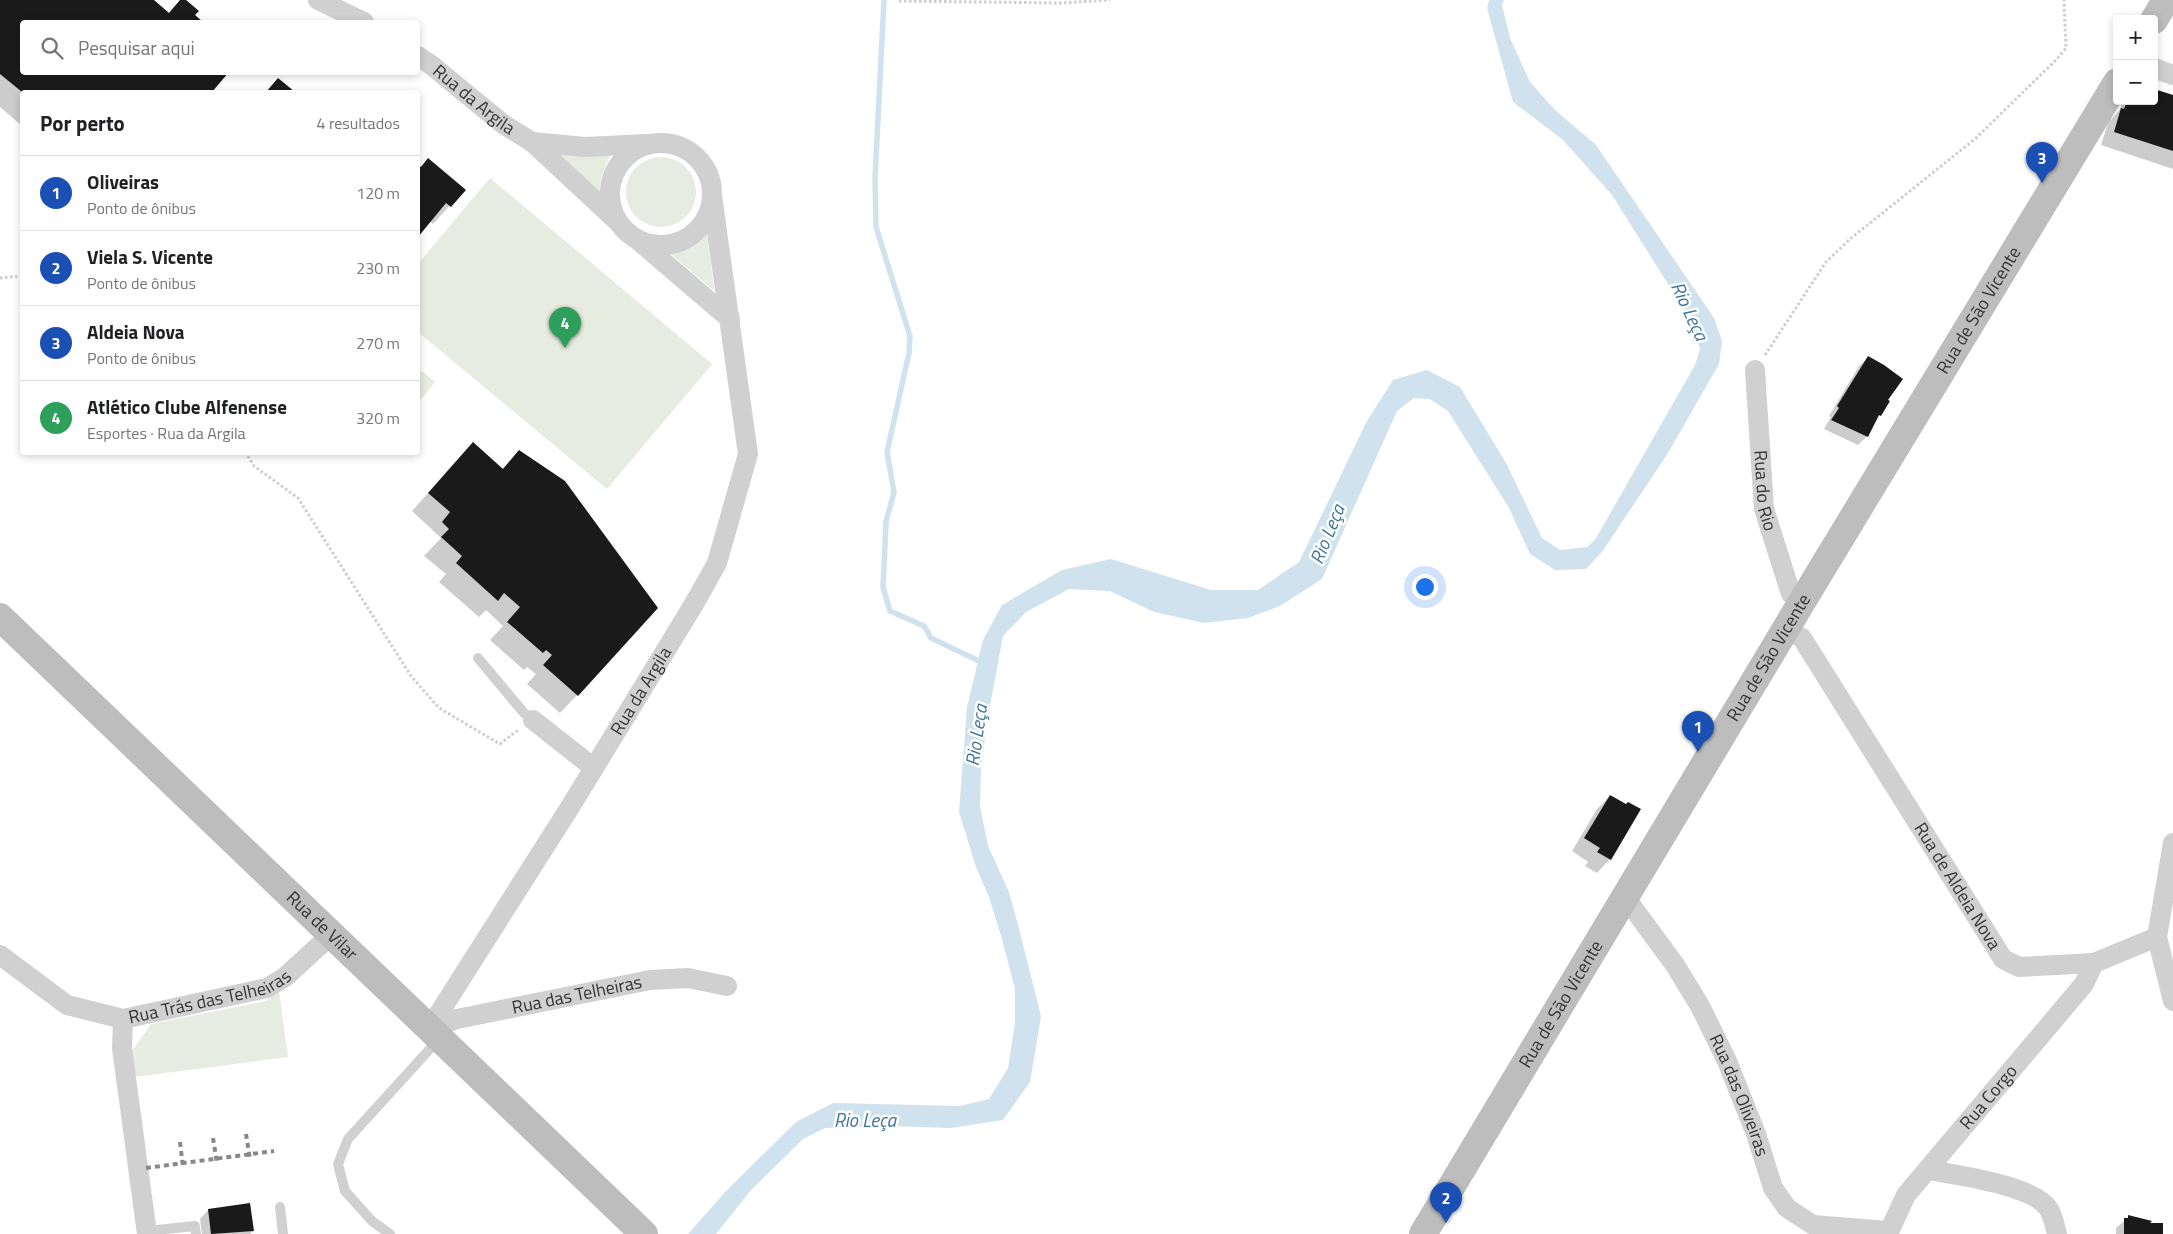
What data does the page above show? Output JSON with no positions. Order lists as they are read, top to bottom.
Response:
{
  "streets": {
    "main road": ["Rua de São Vicente", "Rua de Vilar"],
    "street": [
      "Rua da Argila",
      "Rua do Rio",
      "Rua de Aldeia Nova",
      "Rua Trás das Telheiras",
      "Rua das Telheiras",
      "Rua das Oliveiras",
      "Rua Corgo"
    ]
  },
  "crossings": [
    ["Rua da Argila", "Rua de Vilar"],
    ["Rua da Argila", "Rua das Telheiras"],
    ["Rua de São Vicente", "Rua do Rio"],
    ["Rua de São Vicente", "Rua de Aldeia Nova"],
    ["Rua de São Vicente", "Rua das Oliveiras"],
    ["Rua de Aldeia Nova", "Rua Corgo"],
    ["Rua de Vilar", "Rua Trás das Telheiras"],
    ["Rua de Vilar", "Rua das Telheiras"],
    ["Rua das Oliveiras", "Rua Corgo"]
  ],
  "water": ["Rio Leça"],
  "page": {
    "map_buttons": ["+", "−"],
    "search": "Pesquisar aqui",
    "heading": ["Por perto", "4 resultados"],
    "pins": [
      "3",
      "4",
      "1",
      "2"
    ],
    "list": [
      {
        "mark": "1",
        "name": "Oliveiras",
        "note": "Ponto de ônibus",
        "value": "120 m"
      },
      {
        "mark": "2",
        "name": "Viela S. Vicente",
        "note": "Ponto de ônibus",
        "value": "230 m"
      },
      {
        "mark": "3",
        "name": "Aldeia Nova",
        "note": "Ponto de ônibus",
        "value": "270 m"
      },
      {
        "mark": "4",
        "name": "Atlético Clube Alfenense",
        "note": "Esportes · Rua da Argila",
        "value": "320 m"
      }
    ]
  }
}
